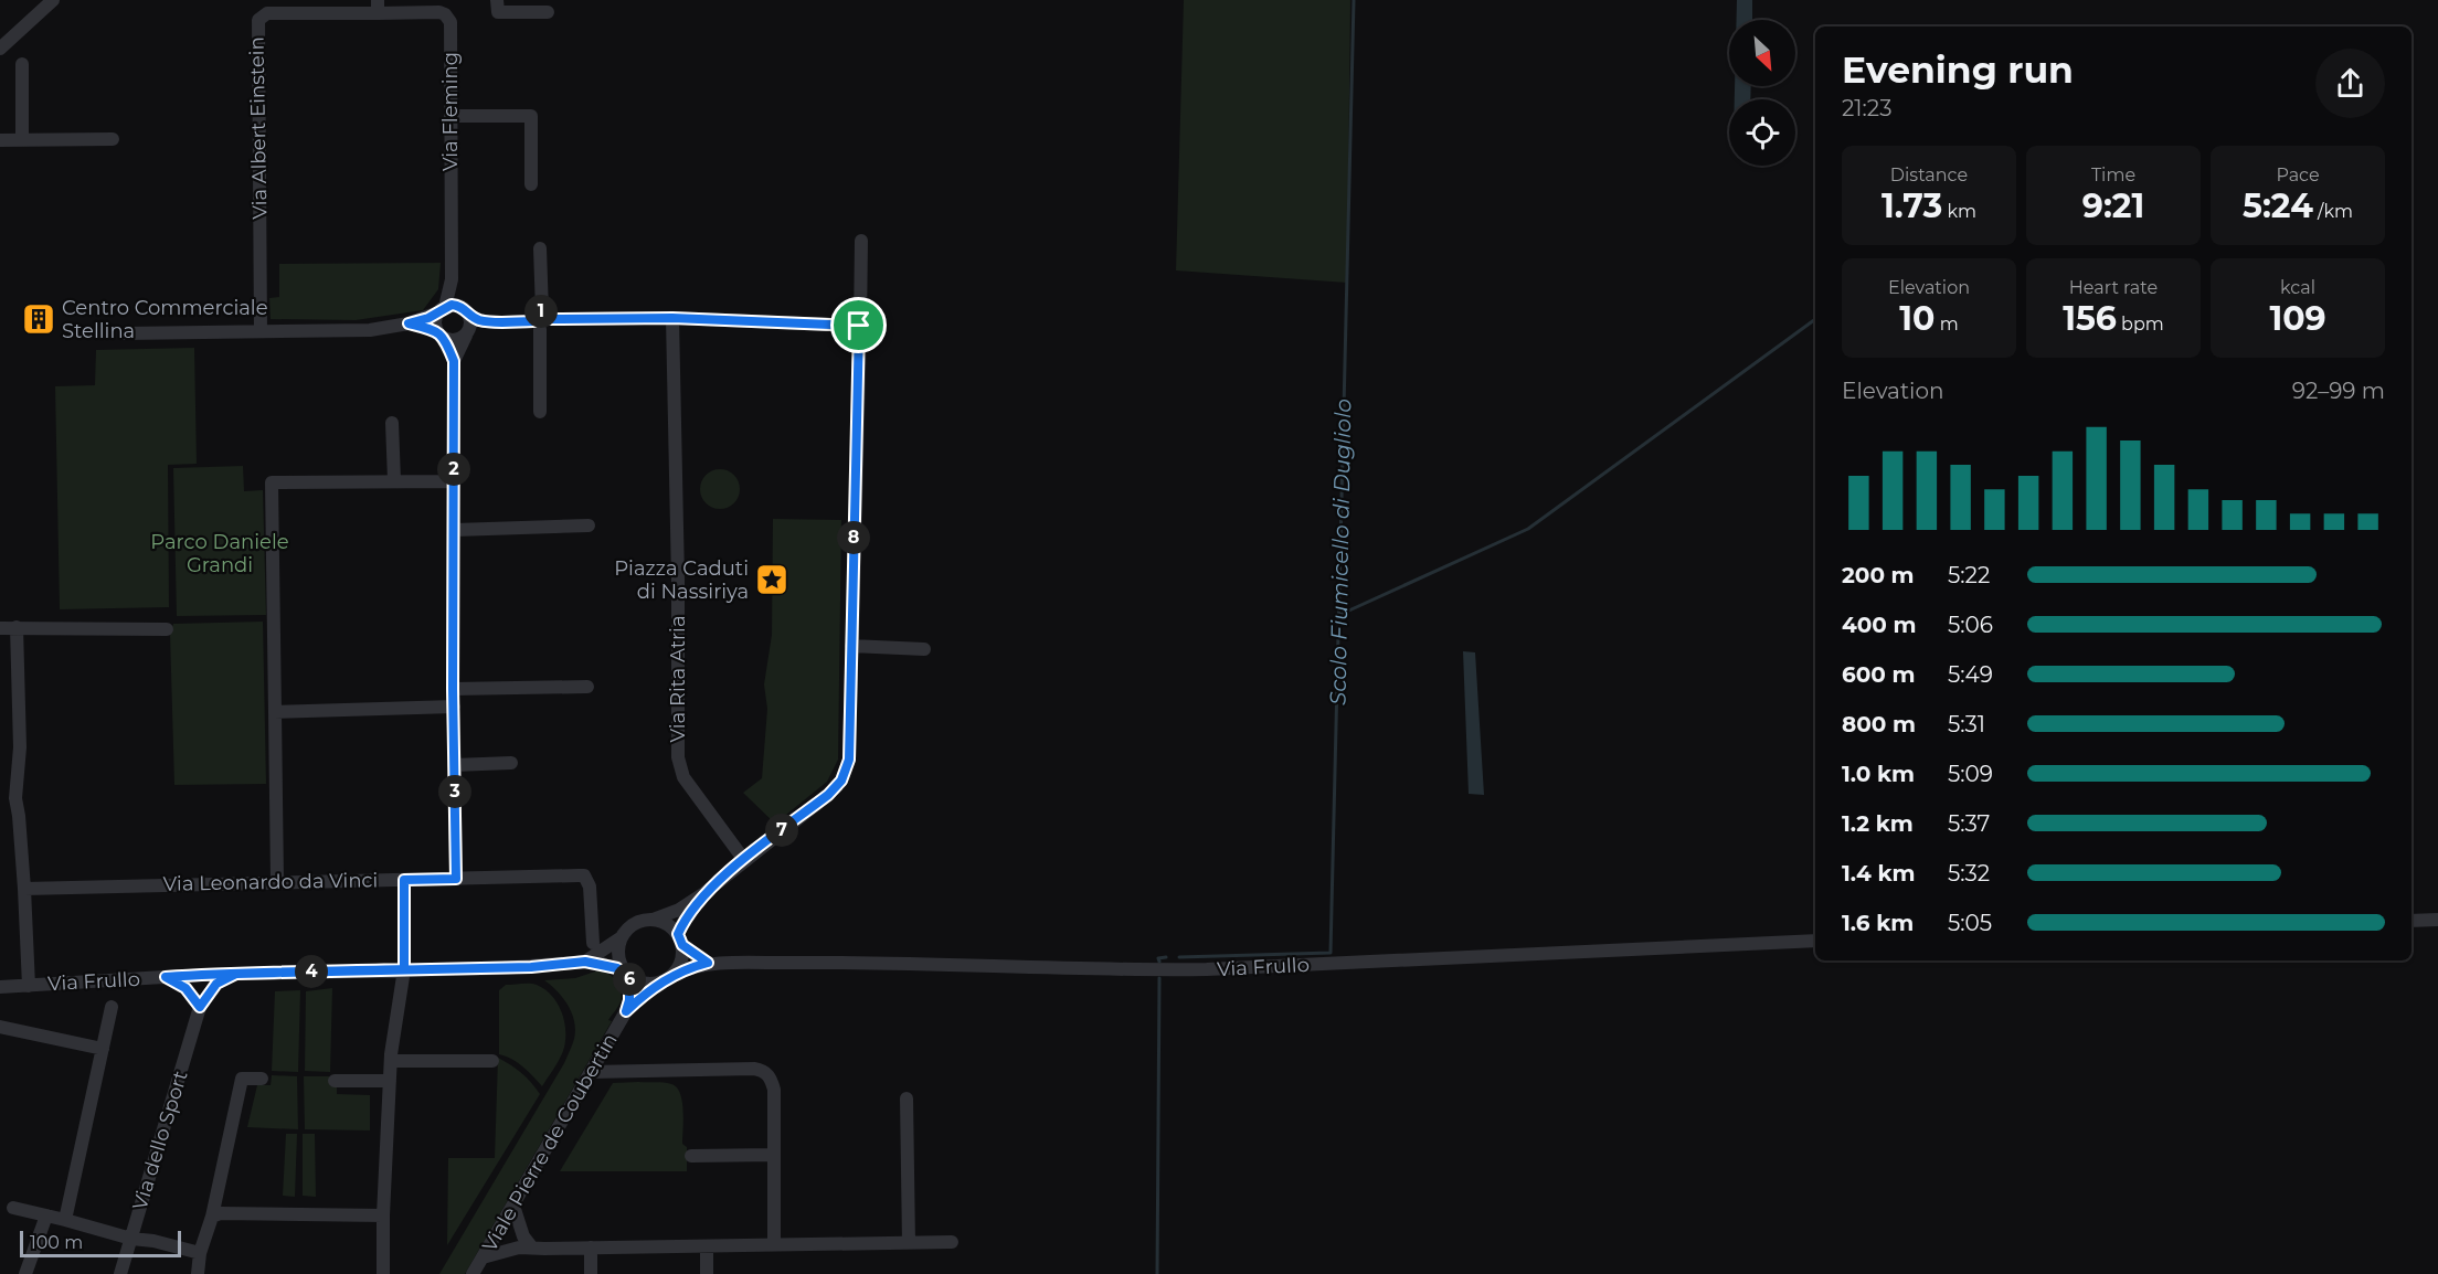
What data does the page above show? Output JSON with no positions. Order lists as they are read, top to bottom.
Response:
{
  "streets": {
    "street": [
      "Via Fleming",
      "Via Albert Einstein",
      "Via Rita Atria",
      "Via Leonardo da Vinci",
      "Via Frullo",
      "Via dello Sport",
      "Viale Pierre de Coubertin"
    ]
  },
  "crossings": [
    ["Via Fleming", "Via Albert Einstein"],
    ["Via Frullo", "Via dello Sport"],
    ["Via Frullo", "Viale Pierre de Coubertin"]
  ],
  "water": ["Scolo Fiumicello di Dugliolo"],
  "parks": ["Parco Daniele Grandi"],
  "places": {
    "building": ["Centro Commerciale Stellina"],
    "place": ["Piazza Caduti di Nassiriya"]
  },
  "scale_bar": "100 m",
  "north": "bottom right",
  "page": {
    "heading": ["Evening run", "21:23"],
    "stats": [
      ["Distance", "1.73 km"],
      ["Time", "9:21"],
      ["Pace", "5:24 /km"],
      ["Elevation", "10 m"],
      ["Heart rate", "156 bpm"],
      ["kcal", "109"]
    ],
    "pins": [
      "1",
      "2",
      "8",
      "3",
      "7",
      "4",
      "6"
    ],
    "chart": ["Elevation", "92–99 m"],
    "list": [
      {
        "name": "200 m",
        "note": "5:22"
      },
      {
        "name": "400 m",
        "note": "5:06"
      },
      {
        "name": "600 m",
        "note": "5:49"
      },
      {
        "name": "800 m",
        "note": "5:31"
      },
      {
        "name": "1.0 km",
        "note": "5:09"
      },
      {
        "name": "1.2 km",
        "note": "5:37"
      },
      {
        "name": "1.4 km",
        "note": "5:32"
      },
      {
        "name": "1.6 km",
        "note": "5:05"
      }
    ],
    "scale": "100 m"
  }
}
